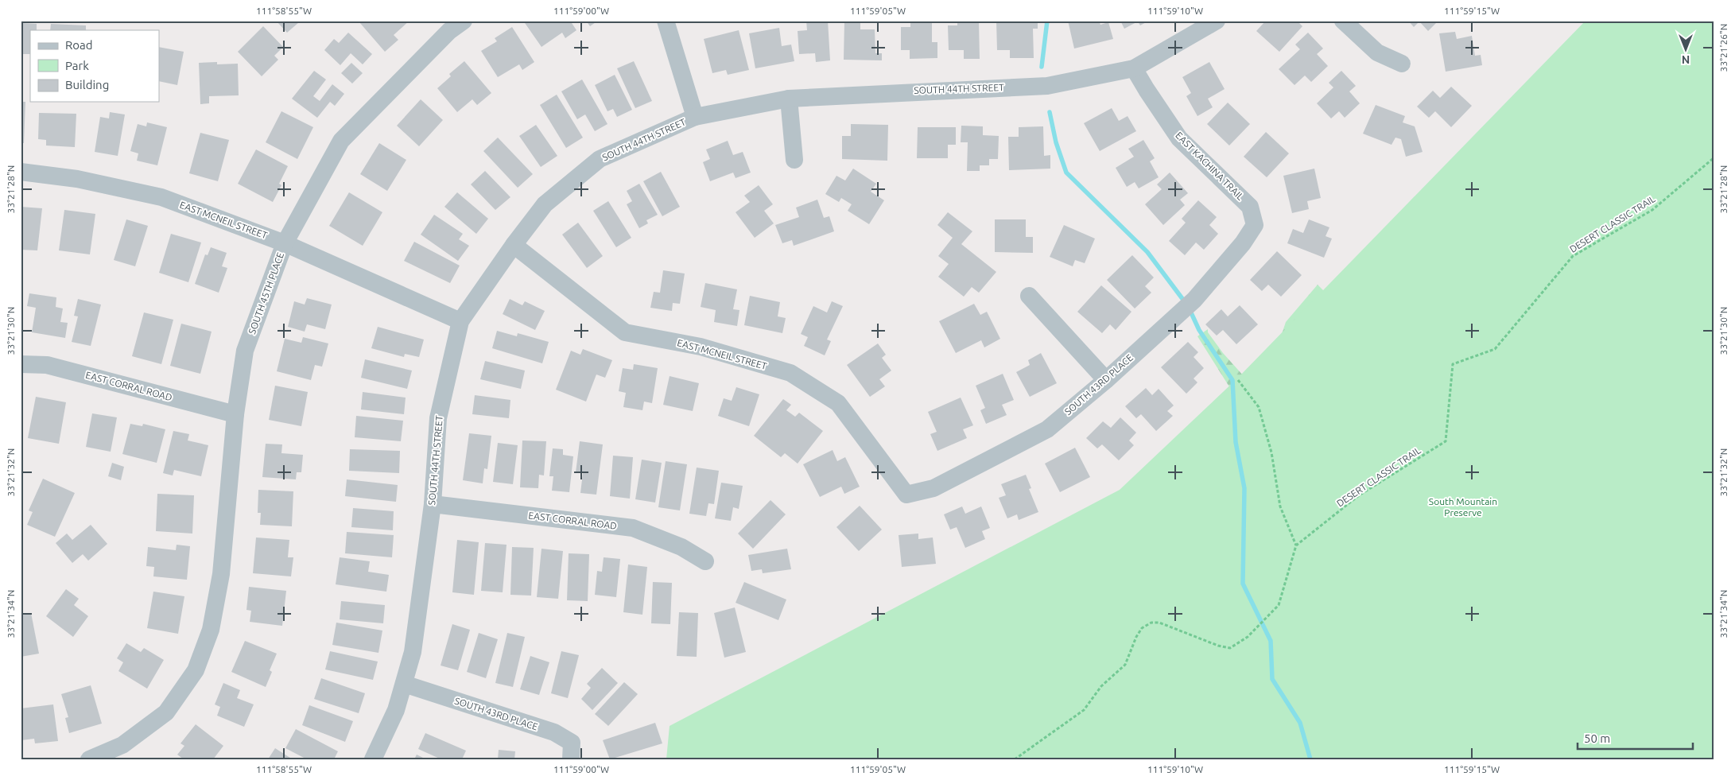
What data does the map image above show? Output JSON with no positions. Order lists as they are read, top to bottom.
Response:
{
  "streets": {
    "street": [
      "SOUTH 44TH STREET",
      "EAST KACHINA TRAIL",
      "EAST MCNEIL STREET",
      "SOUTH 45TH PLACE",
      "SOUTH 43RD PLACE",
      "EAST CORRAL ROAD"
    ],
    "path": ["DESERT CLASSIC TRAIL"]
  },
  "crossings": [
    ["SOUTH 44TH STREET", "EAST KACHINA TRAIL"],
    ["SOUTH 44TH STREET", "EAST MCNEIL STREET"],
    ["SOUTH 44TH STREET", "SOUTH 43RD PLACE"],
    ["SOUTH 44TH STREET", "EAST CORRAL ROAD"],
    ["EAST KACHINA TRAIL", "SOUTH 43RD PLACE"],
    ["EAST MCNEIL STREET", "SOUTH 45TH PLACE"],
    ["EAST MCNEIL STREET", "SOUTH 43RD PLACE"],
    ["SOUTH 45TH PLACE", "EAST CORRAL ROAD"]
  ],
  "parks": ["South Mountain Preserve"],
  "legend": ["Road", "Park", "Building"],
  "scale_bar": "50 m",
  "north": "bottom",
  "coordinates": [
    "111°58'55\"W",
    "111°59'00\"W",
    "111°59'05\"W",
    "111°59'10\"W",
    "111°59'15\"W",
    "33°21'26\"N",
    "33°21'28\"N",
    "33°21'30\"N",
    "33°21'32\"N",
    "33°21'34\"N"
  ]
}
